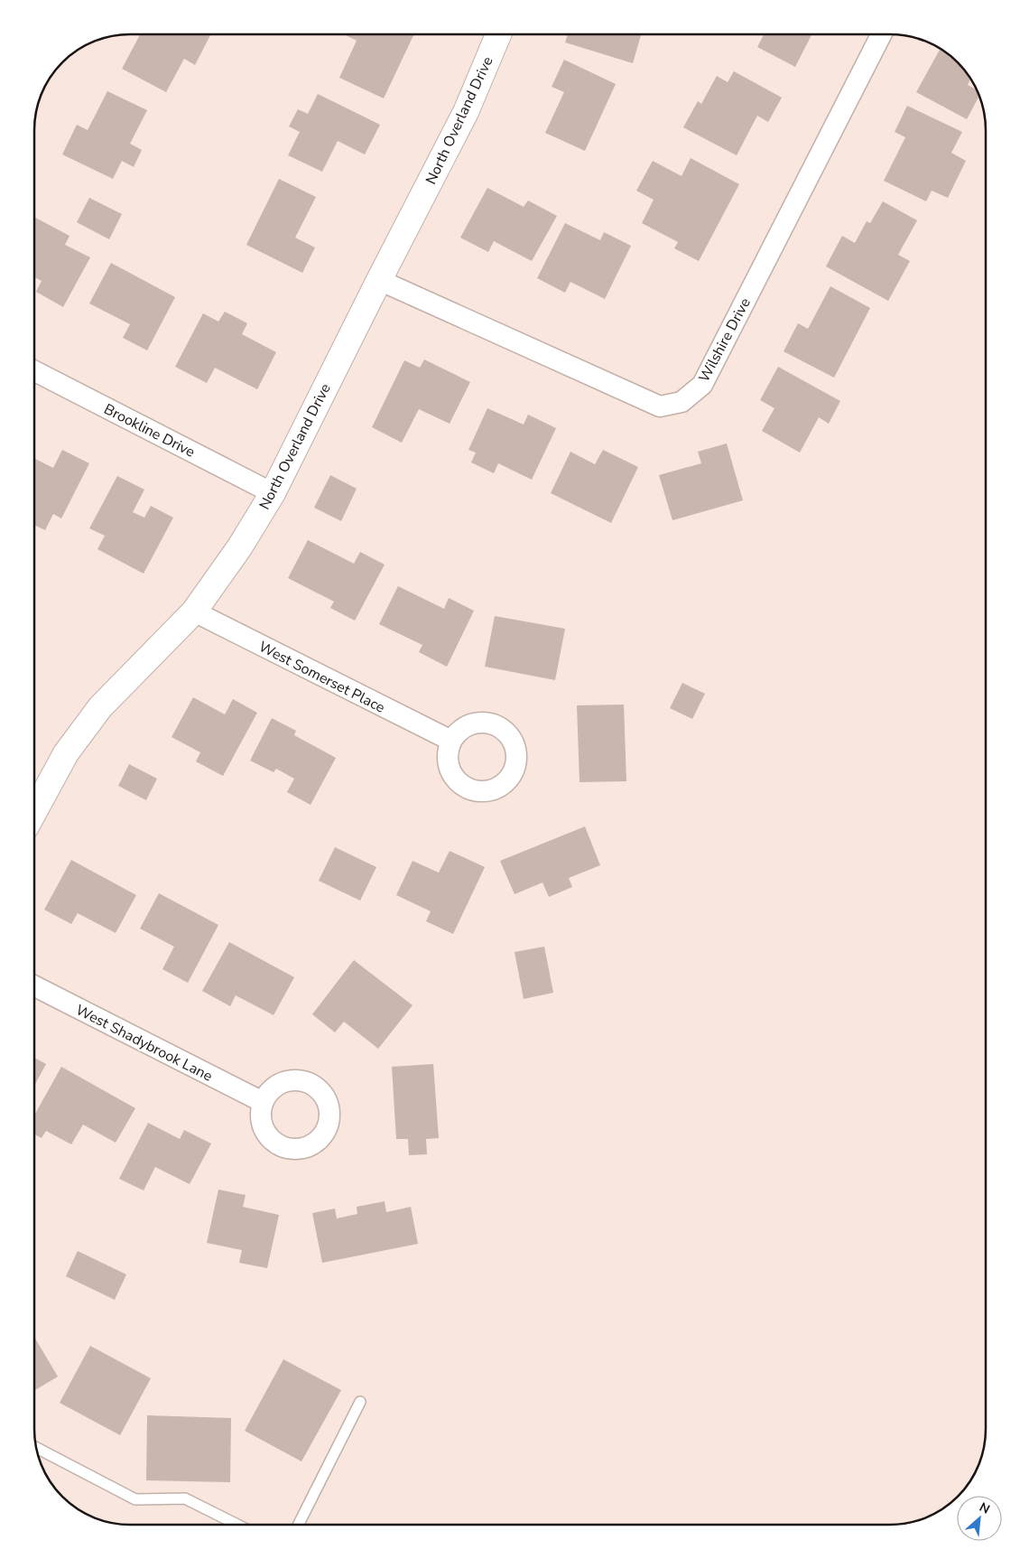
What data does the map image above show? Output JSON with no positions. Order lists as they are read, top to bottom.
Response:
{
  "streets": {
    "street": [
      "North Overland Drive",
      "Wilshire Drive",
      "Brookline Drive",
      "West Somerset Place",
      "West Shadybrook Lane"
    ]
  },
  "crossings": [
    ["North Overland Drive", "Wilshire Drive"],
    ["North Overland Drive", "Brookline Drive"],
    ["North Overland Drive", "West Somerset Place"]
  ],
  "north": "top right"
}
